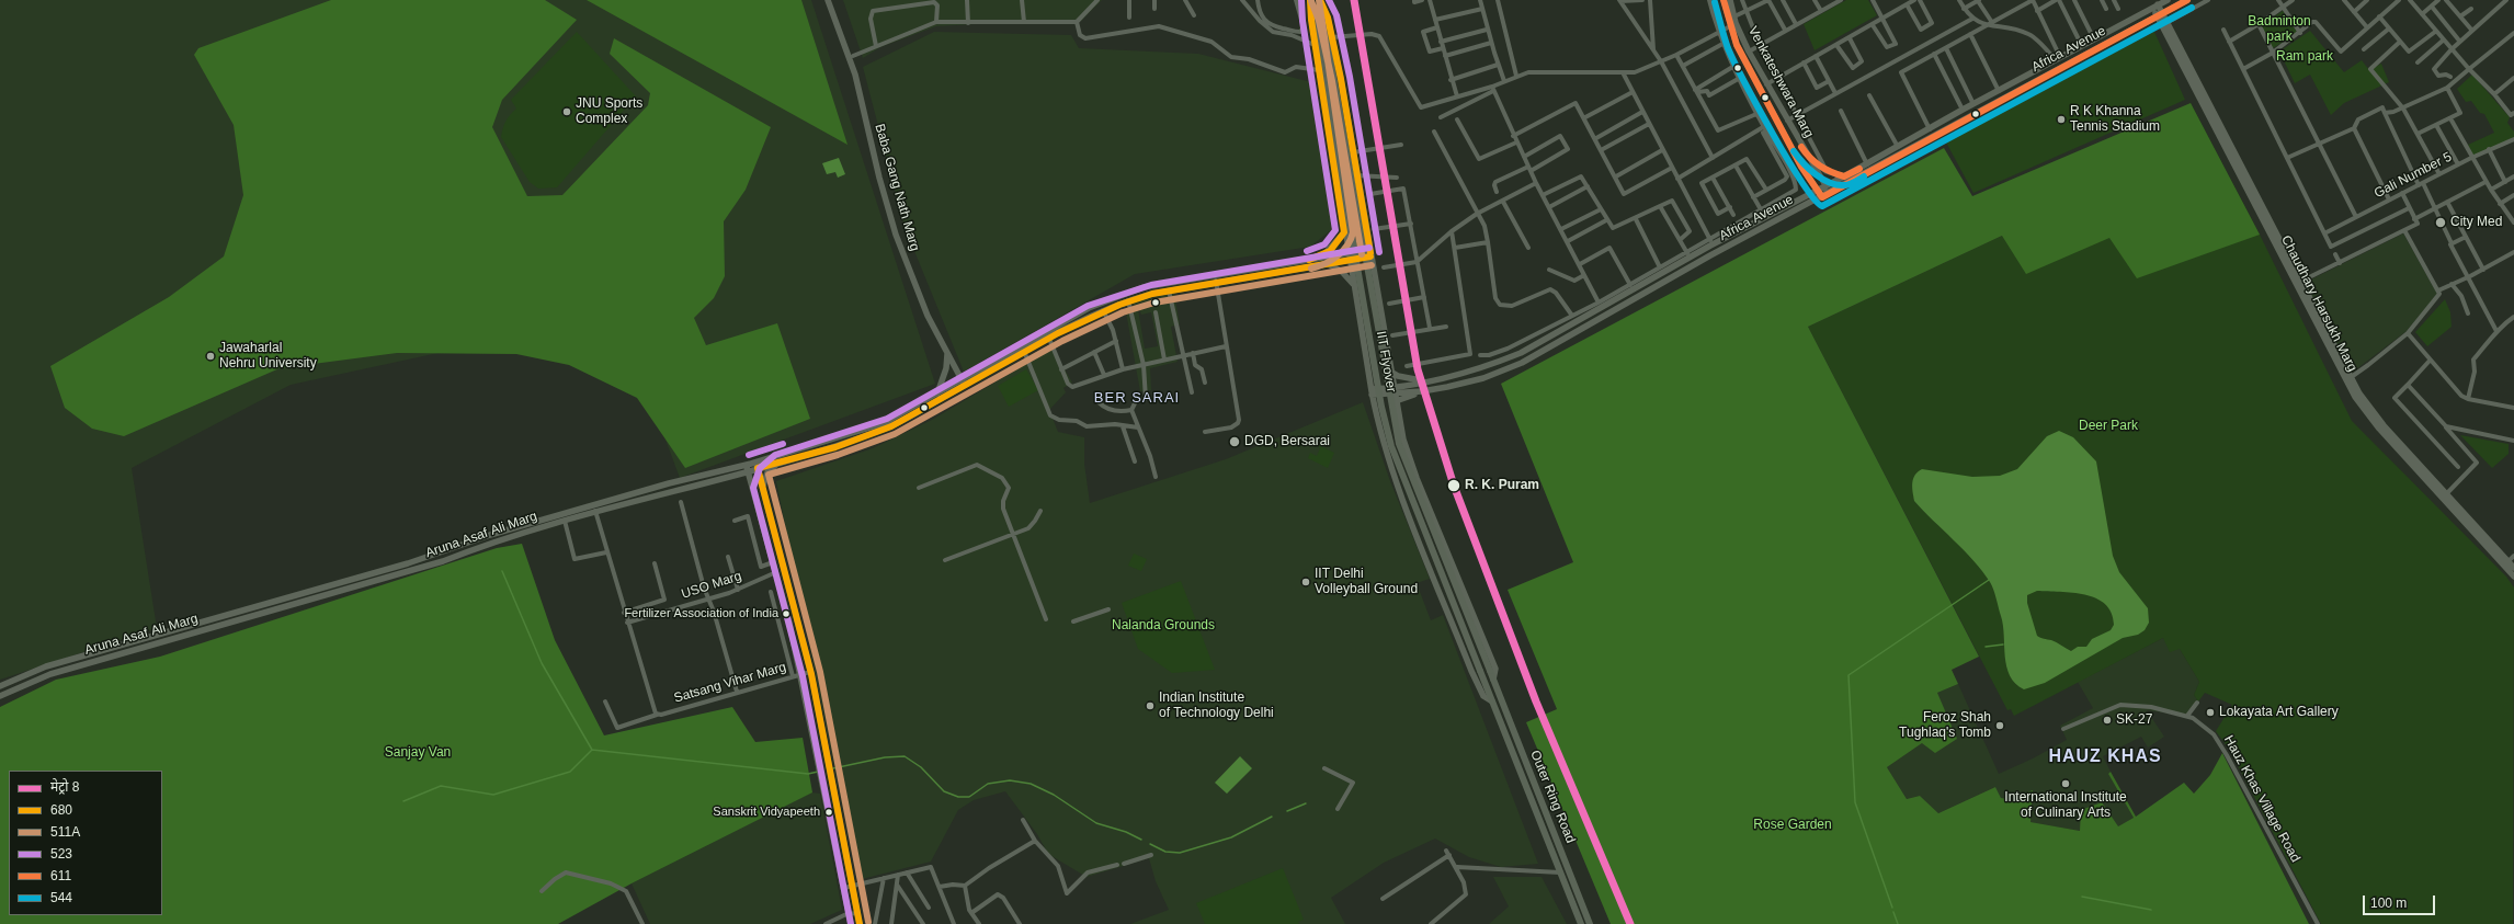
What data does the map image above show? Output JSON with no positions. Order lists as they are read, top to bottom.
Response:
{
  "streets": {
    "main road": [
      "Africa Avenue",
      "Venkateshwara Marg",
      "Baba Gang Nath Marg",
      "Chaudhary Harsukh Marg",
      "IIT Flyover",
      "Aruna Asaf Ali Marg",
      "Outer Ring Road"
    ],
    "street": [
      "Gali Number 5",
      "USO Marg",
      "Satsang Vihar Marg",
      "Hauz Khas Village Road"
    ]
  },
  "crossings": [
    ["Africa Avenue", "Chaudhary Harsukh Marg"],
    ["Baba Gang Nath Marg", "Aruna Asaf Ali Marg"],
    ["IIT Flyover", "Outer Ring Road"]
  ],
  "districts": ["BER SARAI", "HAUZ KHAS"],
  "parks": [
    "Badminton park",
    "Ram park",
    "Deer Park",
    "Nalanda Grounds",
    "Sanjay Van",
    "Rose Garden"
  ],
  "places": [
    "JNU Sports Complex",
    "R K Khanna Tennis Stadium",
    "City Med",
    "Jawaharlal Nehru University",
    "DGD, Bersarai",
    "R. K. Puram",
    "IIT Delhi Volleyball Ground",
    "Fertilizer Association of India",
    "Indian Institute of Technology Delhi",
    "Lokayata Art Gallery",
    "SK-27",
    "Feroz Shah Tughlaq's Tomb",
    "International Institute of Culinary Arts",
    "Sanskrit Vidyapeeth"
  ],
  "lines": [
    "metro line 8",
    "transit line 680",
    "transit line 511A",
    "transit line 523",
    "transit line 611",
    "transit line 544"
  ],
  "legend": [
    "मेट्रो 8",
    "680",
    "511A",
    "523",
    "611",
    "544"
  ],
  "scale_bar": "100 m"
}
